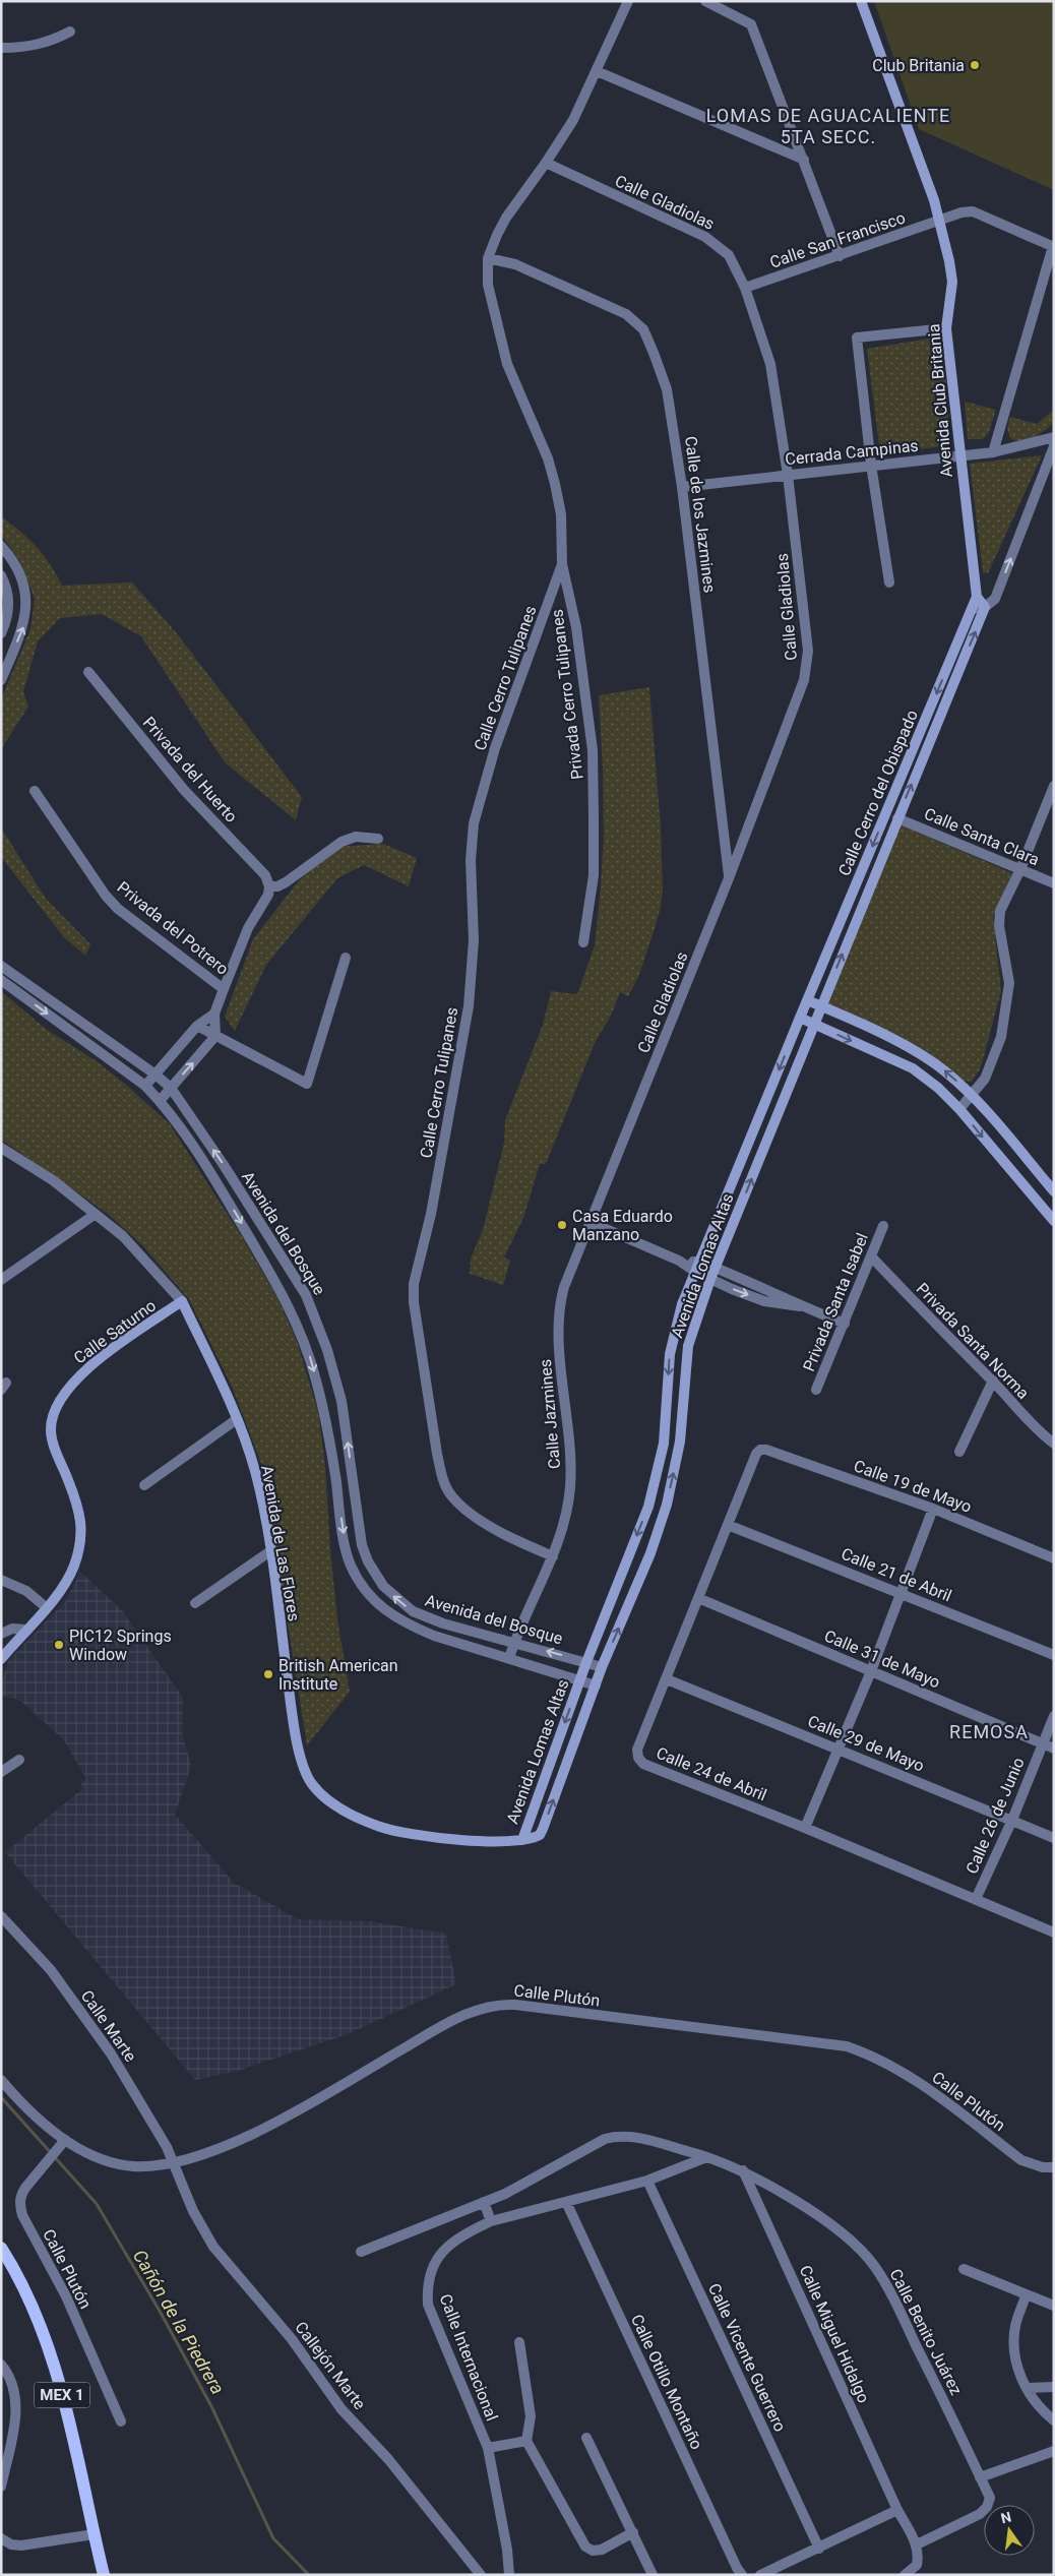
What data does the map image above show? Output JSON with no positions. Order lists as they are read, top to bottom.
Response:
{
  "streets": {
    "main road": [
      "Avenida Club Britania",
      "Calle Cerro del Obispado",
      "Avenida Lomas Altas",
      "Calle Saturno",
      "Avenida de Las Flores",
      "MEX 1"
    ],
    "street": [
      "Calle Gladiolas",
      "Calle San Francisco",
      "Cerrada Campinas",
      "Calle de los Jazmines",
      "Calle Cerro Tulipanes",
      "Privada Cerro Tulipanes",
      "Privada del Huerto",
      "Calle Santa Clara",
      "Privada del Potrero",
      "Avenida del Bosque",
      "Privada Santa Isabel",
      "Privada Santa Norma",
      "Calle Jazmines",
      "Calle 19 de Mayo",
      "Calle 21 de Abril",
      "Calle 31 de Mayo",
      "Calle 29 de Mayo",
      "Calle 24 de Abril",
      "Calle 26 de Junio",
      "Calle Plutón",
      "Calle Marte",
      "Calle Benito Juárez",
      "Calle Miguel Hidalgo",
      "Calle Internacional",
      "Calle Vicente Guerrero",
      "Callejón Marte",
      "Calle Otillo Montaño"
    ]
  },
  "crossings": [
    ["Calle Gladiolas", "Calle San Francisco"],
    ["Calle Gladiolas", "Cerrada Campinas"],
    ["Calle Gladiolas", "Calle de los Jazmines"],
    ["Calle Gladiolas", "Calle Jazmines"],
    ["Calle San Francisco", "Avenida Club Britania"],
    ["Avenida Club Britania", "Cerrada Campinas"],
    ["Avenida Club Britania", "Calle Cerro del Obispado"],
    ["Cerrada Campinas", "Calle de los Jazmines"],
    ["Calle Cerro Tulipanes", "Privada Cerro Tulipanes"],
    ["Calle Cerro Tulipanes", "Calle Jazmines"],
    ["Calle Cerro del Obispado", "Calle Santa Clara"],
    ["Calle Cerro del Obispado", "Avenida Lomas Altas"],
    ["Avenida del Bosque", "Avenida Lomas Altas"],
    ["Avenida del Bosque", "Calle Jazmines"],
    ["Avenida Lomas Altas", "Avenida de Las Flores"],
    ["Privada Santa Isabel", "Privada Santa Norma"],
    ["Calle Saturno", "Avenida de Las Flores"],
    ["Calle 19 de Mayo", "Calle 24 de Abril"],
    ["Calle 21 de Abril", "Calle 24 de Abril"],
    ["Calle 31 de Mayo", "Calle 24 de Abril"],
    ["Calle 31 de Mayo", "Calle 26 de Junio"],
    ["Calle 29 de Mayo", "Calle 24 de Abril"],
    ["Calle 29 de Mayo", "Calle 26 de Junio"],
    ["Calle 24 de Abril", "Calle 26 de Junio"],
    ["Calle Plutón", "Calle Marte"],
    ["Calle Plutón", "Callejón Marte"],
    ["Calle Marte", "Callejón Marte"],
    ["Calle Benito Juárez", "Calle Miguel Hidalgo"],
    ["Calle Benito Juárez", "Calle Internacional"],
    ["Calle Internacional", "Calle Vicente Guerrero"],
    ["Calle Internacional", "Calle Otillo Montaño"]
  ],
  "districts": ["LOMAS DE AGUACALIENTE 5TA SECC.", "REMOSA"],
  "water": ["Cañón de la Piedrera"],
  "places": [
    "Club Britania",
    "Casa Eduardo Manzano",
    "PIC12 Springs Window",
    "British American Institute"
  ],
  "north": "top"
}
